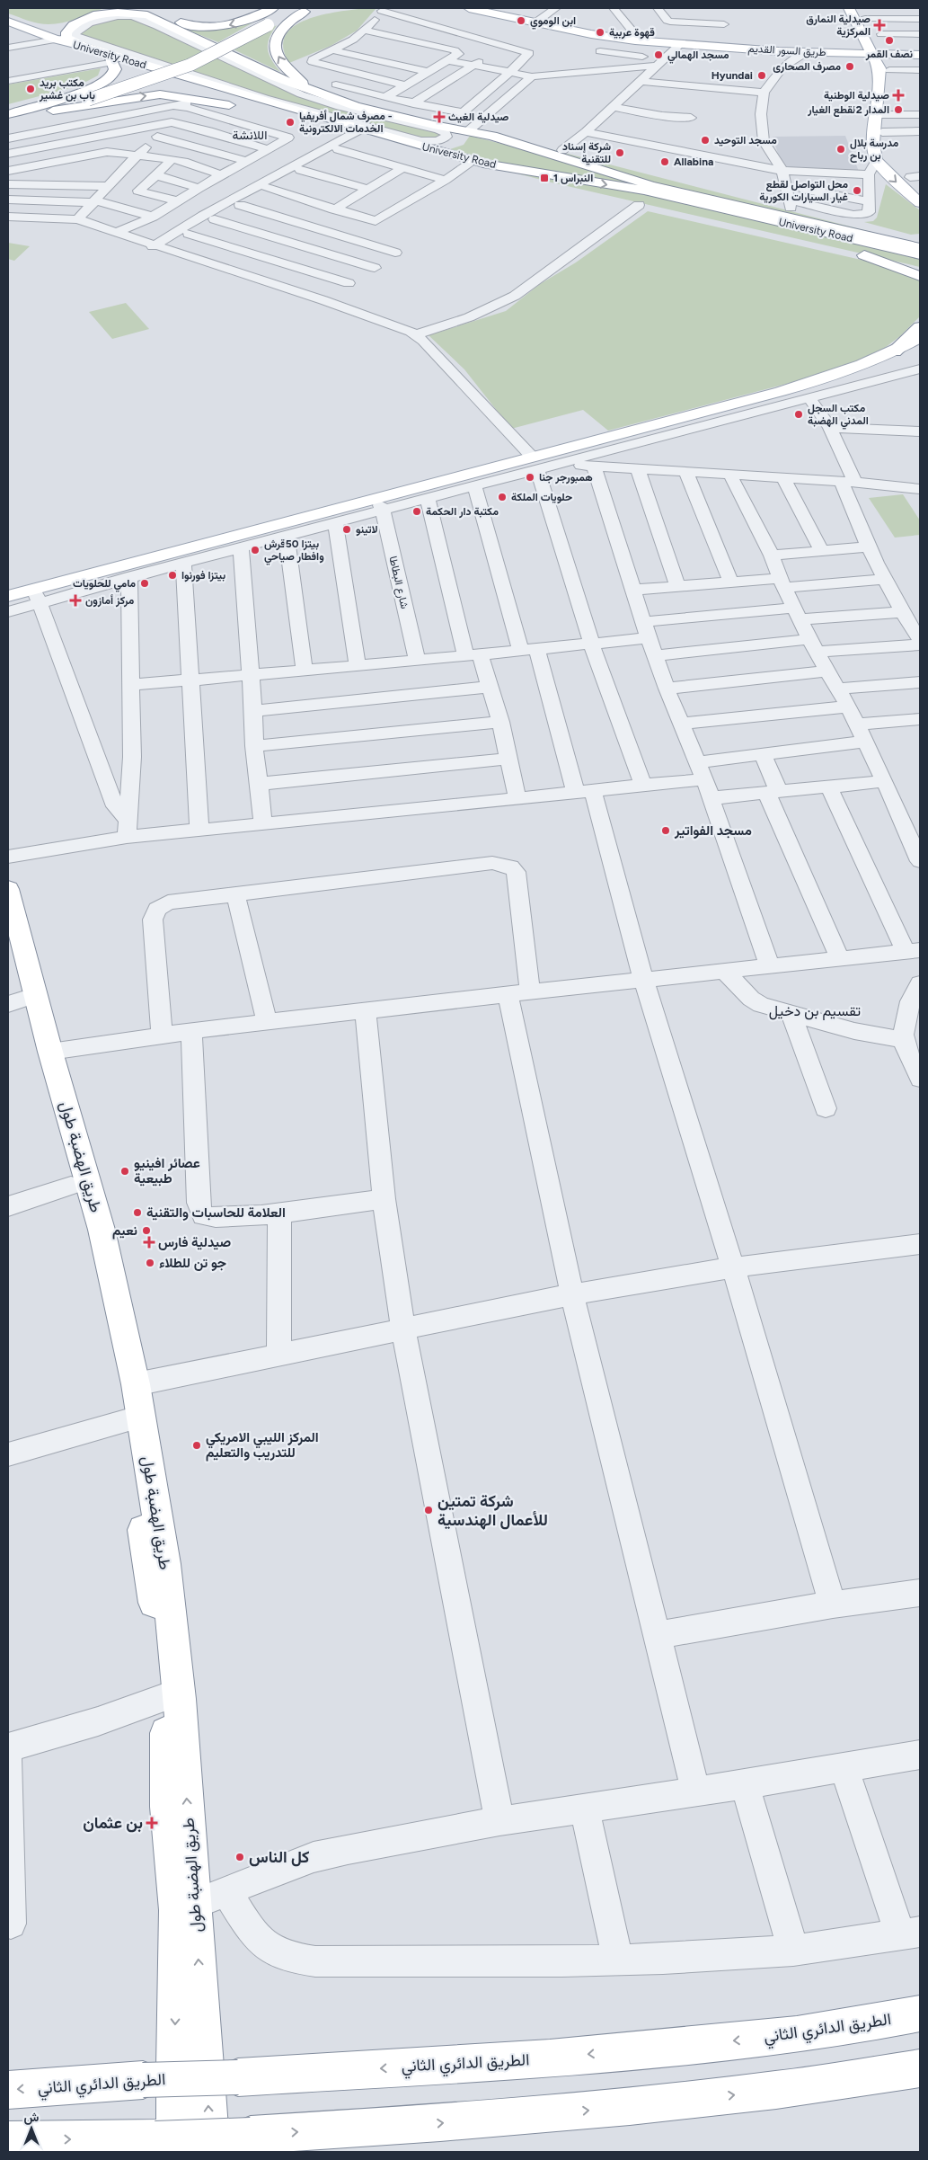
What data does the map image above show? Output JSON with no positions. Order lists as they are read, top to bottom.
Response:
{
  "streets": {
    "main road": [
      "طريق السور القديم",
      "University Road",
      "طريق الهضبة طول",
      "الطريق الدائري الثاني"
    ],
    "street": ["شارع البطاطا"]
  },
  "districts": ["اللانشة", "تقسيم بن دخيل"],
  "places": {
    "other": [
      "ابن الوموي",
      "قهوة عربية",
      "نصف القمر",
      "مسجد الهمالي",
      "مصرف الصحارى",
      "Hyundai",
      "مكتب بريد باب بن غشير",
      "المدار 2لقطع الغيار",
      "مصرف شمال أفريفيا - الخدمات الالكترونية",
      "مسجد التوحيد",
      "مدرسة بلال بن رباح",
      "شركة إسناد للتقنية",
      "Allabina",
      "محل التواصل لقطع غيار السيارات الكورية",
      "مكتب السجل المدني الهضبة",
      "همبورجر جنا",
      "حلويات الملكة",
      "مكتبة دار الحكمة",
      "لاتينو",
      "بيتزا 50قرش وافطار صياحي",
      "بيتزا فورنوا",
      "مامي للحلويات",
      "مسجد الفواتير",
      "عصائر افينيو طبيعية",
      "العلامة للحاسبات والتقنية",
      "نعيم",
      "جو تن للطلاء",
      "المركز الليبي الامريكي للتدريب والتعليم",
      "شركة تمتين للأعمال الهندسية",
      "كل الناس"
    ],
    "health": [
      "صيدلية النمارق المركزية",
      "صيدلية الوطنية",
      "صيدلية الغيث",
      "مركز أمازون",
      "صيدلية فارس",
      "بن عثمان"
    ],
    "transit": ["النبراس 1"]
  },
  "north": "top"
}
